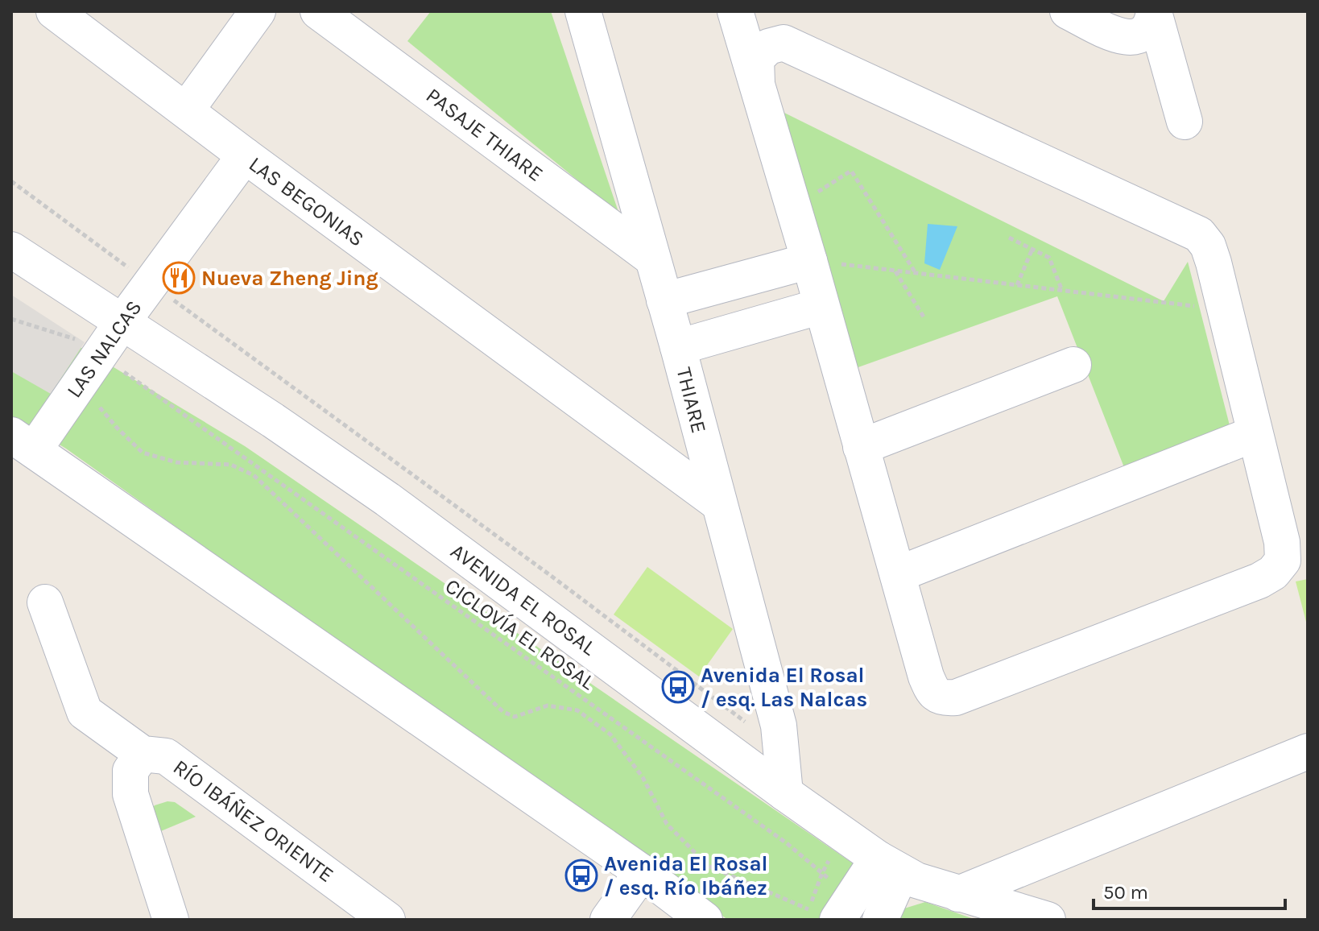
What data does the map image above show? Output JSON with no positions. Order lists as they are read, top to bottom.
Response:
{
  "streets": {
    "street": [
      "PASAJE THIARE",
      "LAS BEGONIAS",
      "LAS NALCAS",
      "THIARE",
      "AVENIDA EL ROSAL",
      "RÍO IBÁÑEZ ORIENTE"
    ],
    "path": ["CICLOVÍA EL ROSAL"]
  },
  "crossings": [
    ["PASAJE THIARE", "THIARE"],
    ["LAS BEGONIAS", "LAS NALCAS"],
    ["LAS BEGONIAS", "THIARE"],
    ["LAS NALCAS", "AVENIDA EL ROSAL"],
    ["THIARE", "AVENIDA EL ROSAL"]
  ],
  "places": {
    "restaurant": ["Nueva Zheng Jing"],
    "bus stop": ["Avenida El Rosal / esq. Las Nalcas", "Avenida El Rosal / esq. Río Ibáñez"]
  },
  "scale_bar": "50 m"
}
